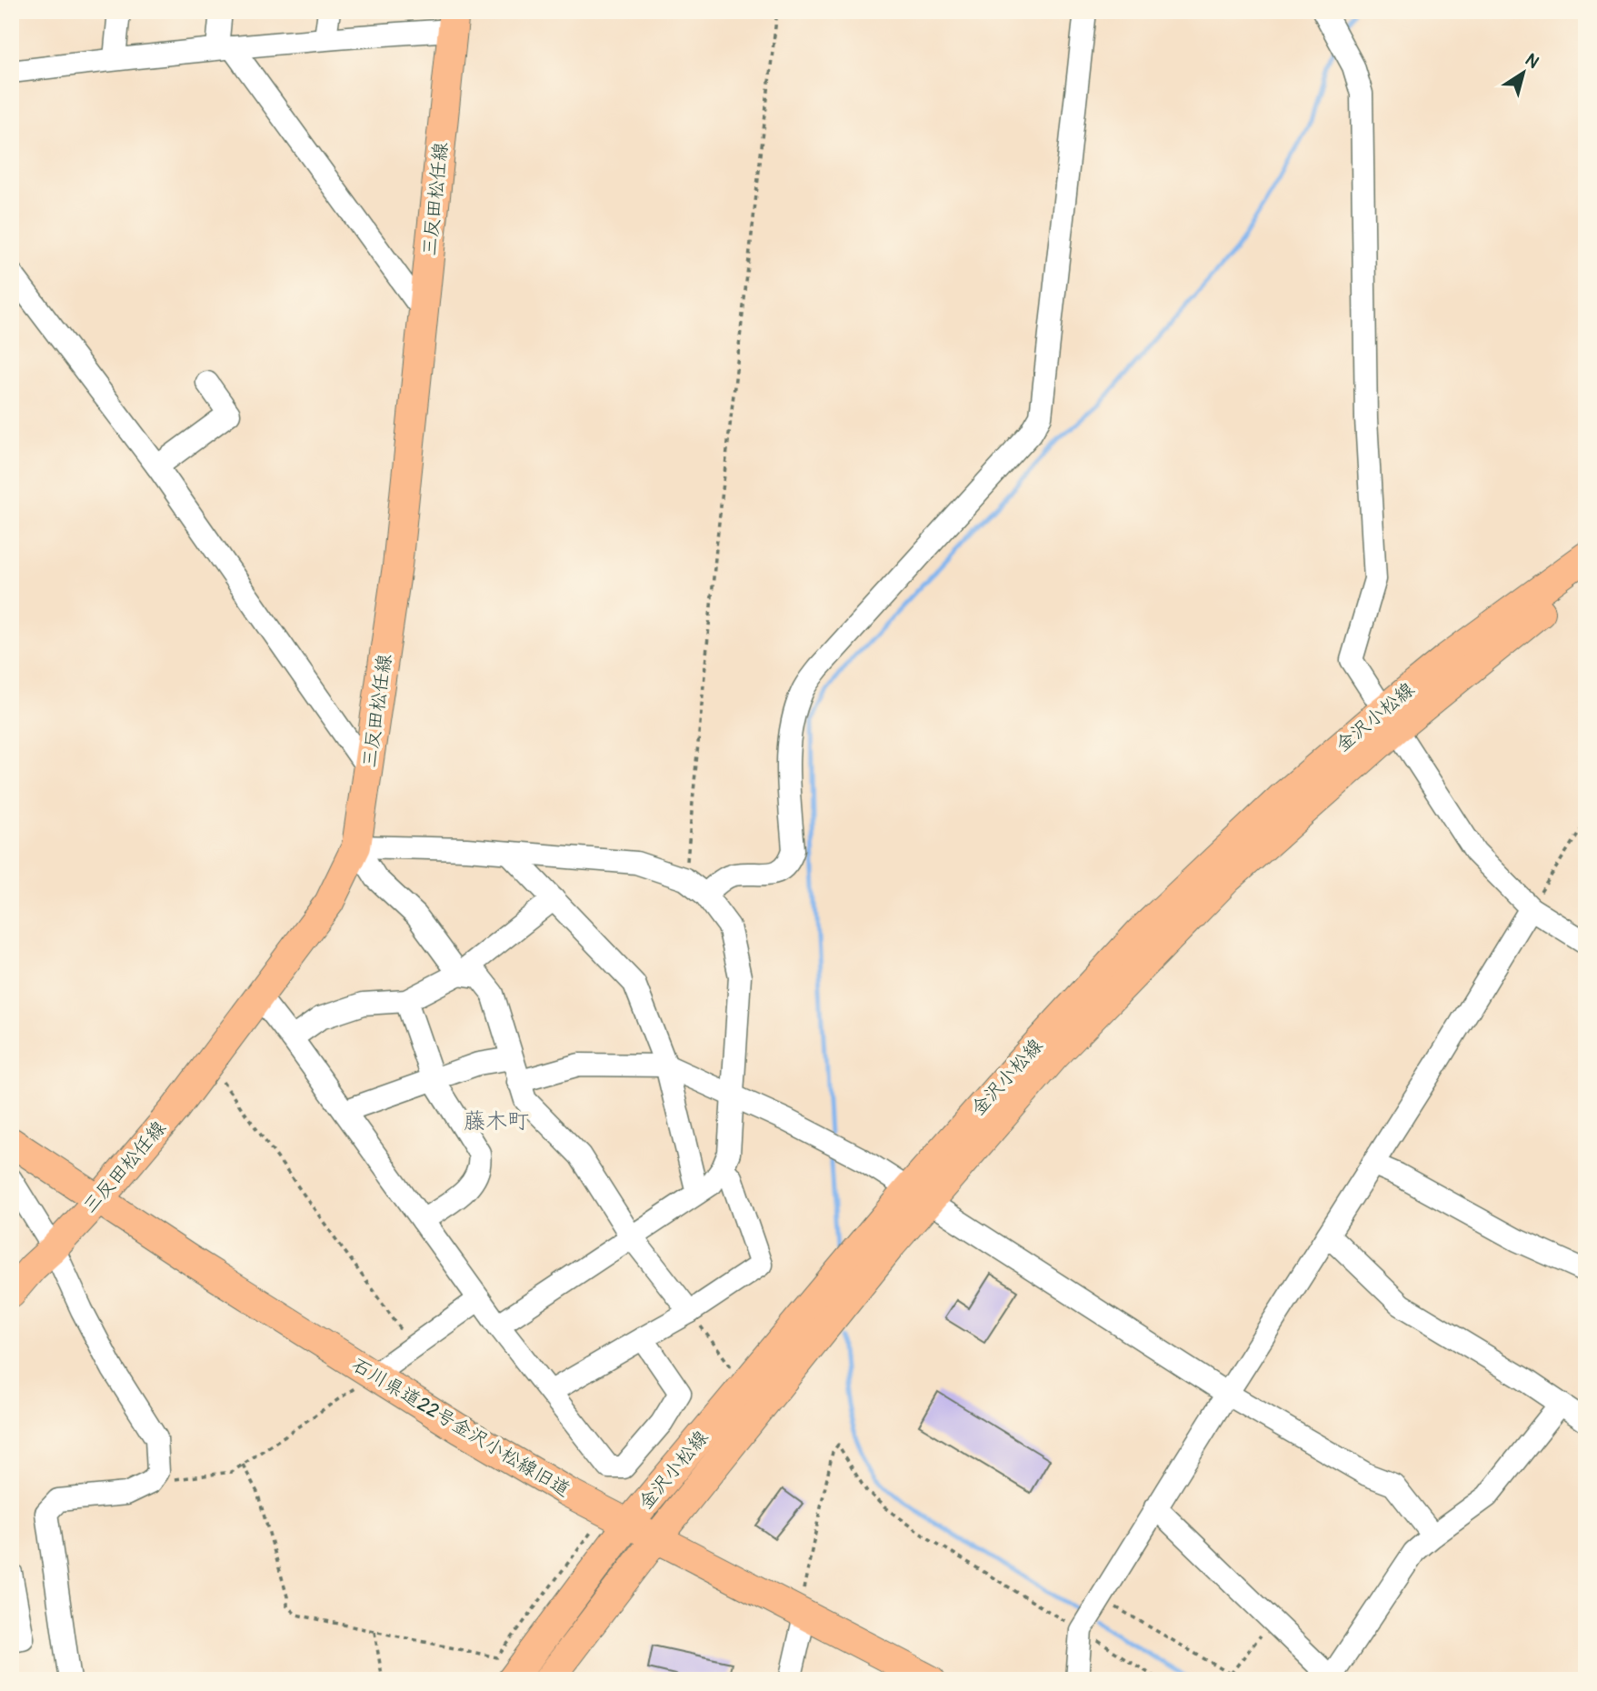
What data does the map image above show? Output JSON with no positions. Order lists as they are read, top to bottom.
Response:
{
  "streets": {
    "main road": ["三反田松任線", "金沢小松線", "石川県道22号金沢小松線旧道"]
  },
  "crossings": [
    ["三反田松任線", "石川県道22号金沢小松線旧道"],
    ["金沢小松線", "石川県道22号金沢小松線旧道"]
  ],
  "districts": ["藤木町"],
  "north": "top right"
}
